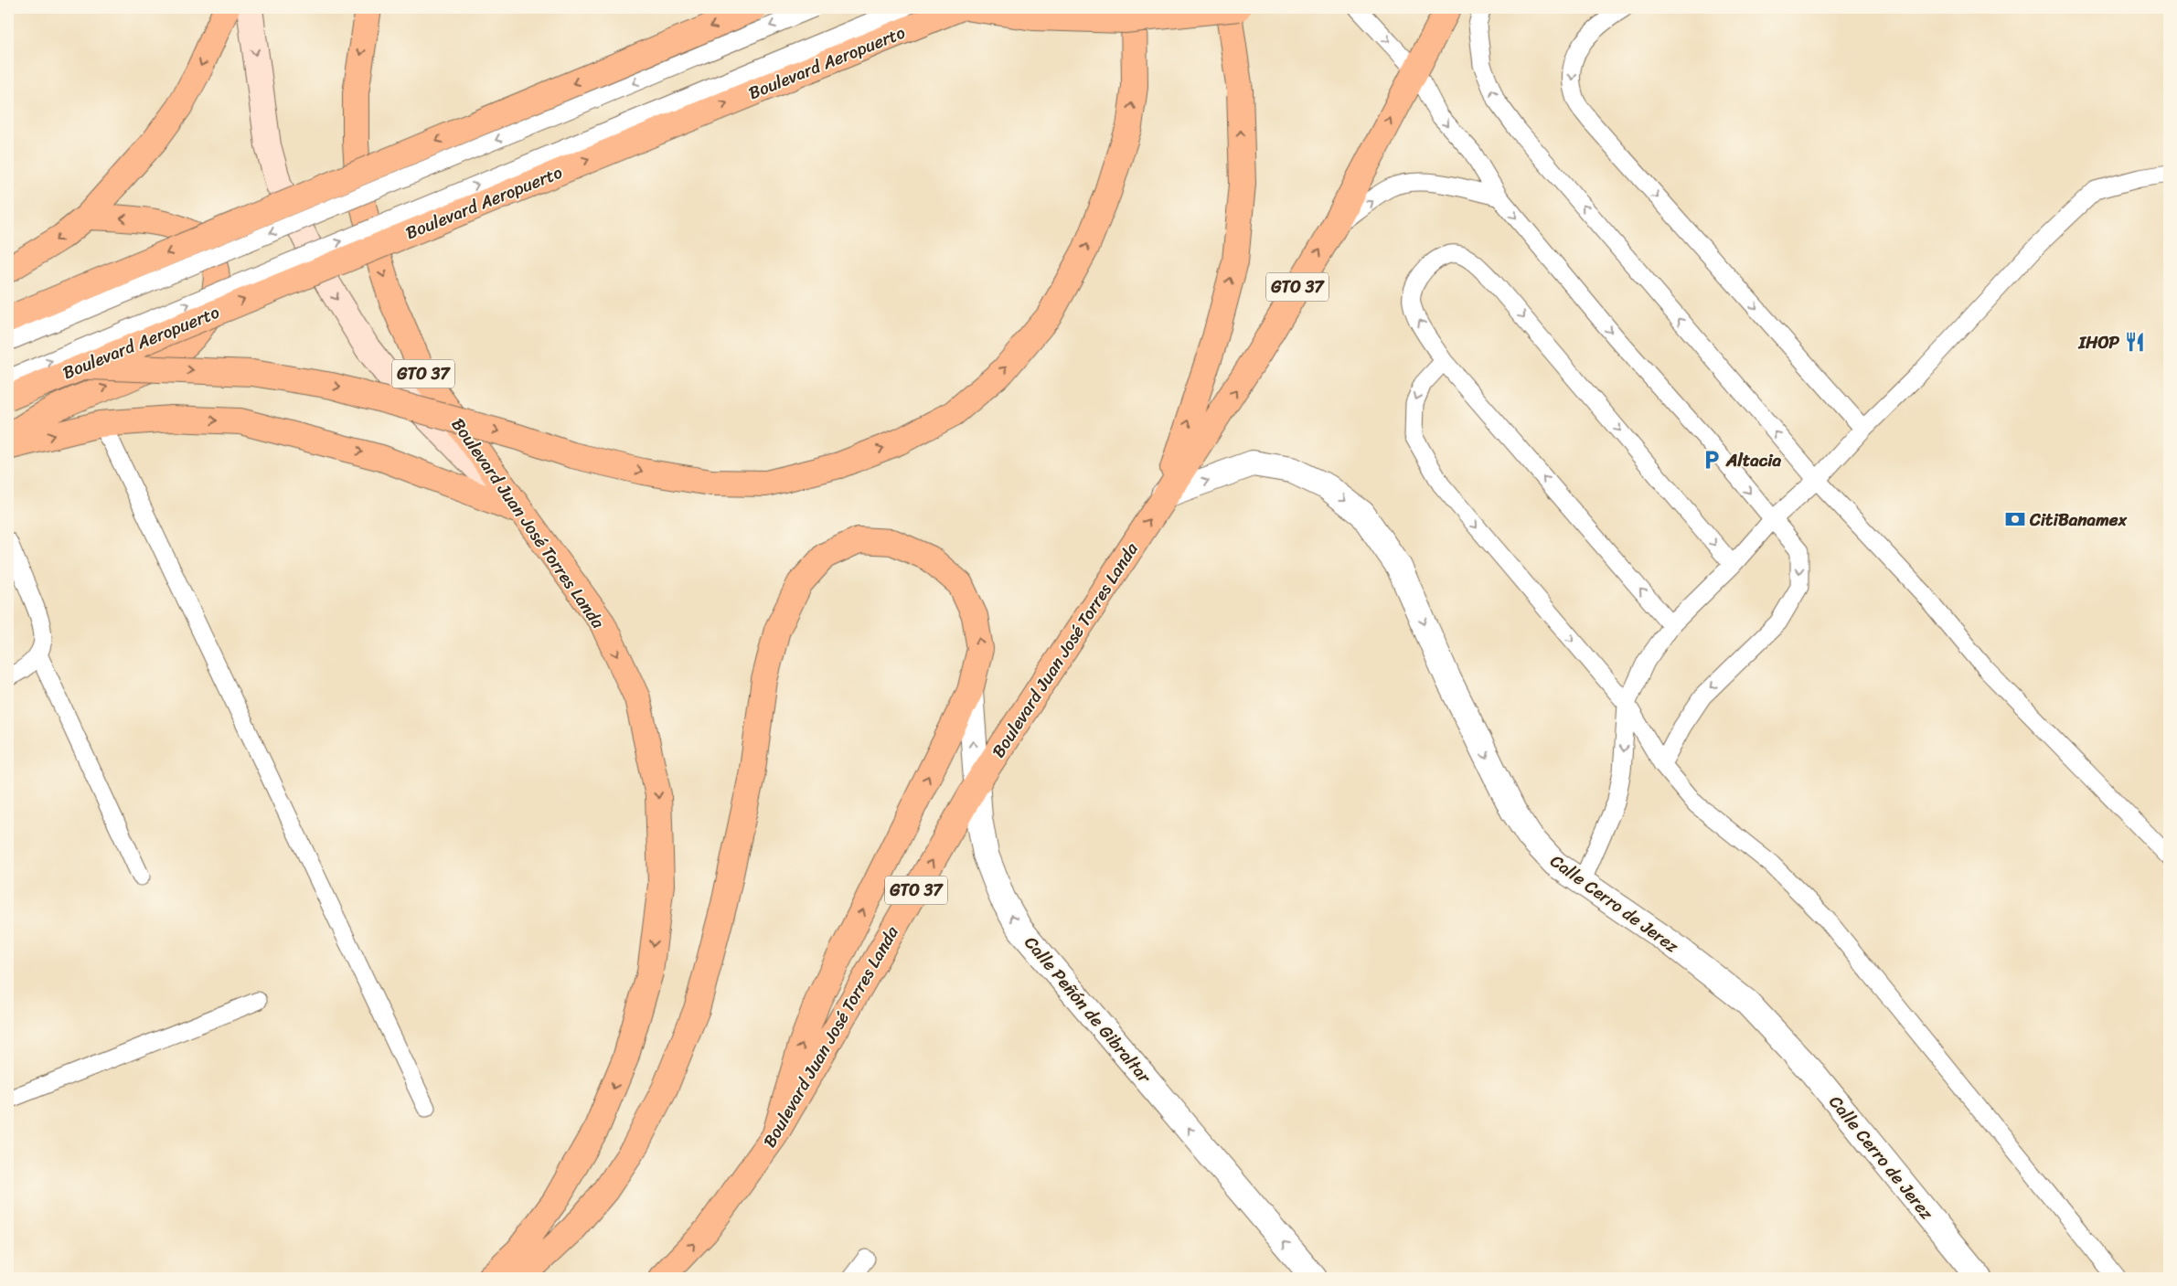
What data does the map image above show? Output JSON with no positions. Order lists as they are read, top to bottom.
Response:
{
  "streets": {
    "main road": ["Boulevard Aeropuerto", "GTO 37", "Boulevard Juan José Torres Landa"],
    "street": ["Calle Cerro de Jerez", "Calle Peñón de Gibraltar"]
  },
  "crossings": [
    ["Boulevard Juan José Torres Landa", "Calle Cerro de Jerez"],
    ["Boulevard Juan José Torres Landa", "Calle Peñón de Gibraltar"]
  ],
  "one_way": ["Calle Cerro de Jerez", "Calle Peñón de Gibraltar"],
  "places": {
    "restaurant": ["IHOP"],
    "parking": ["Altacia"],
    "bank": ["CitiBanamex"]
  }
}
